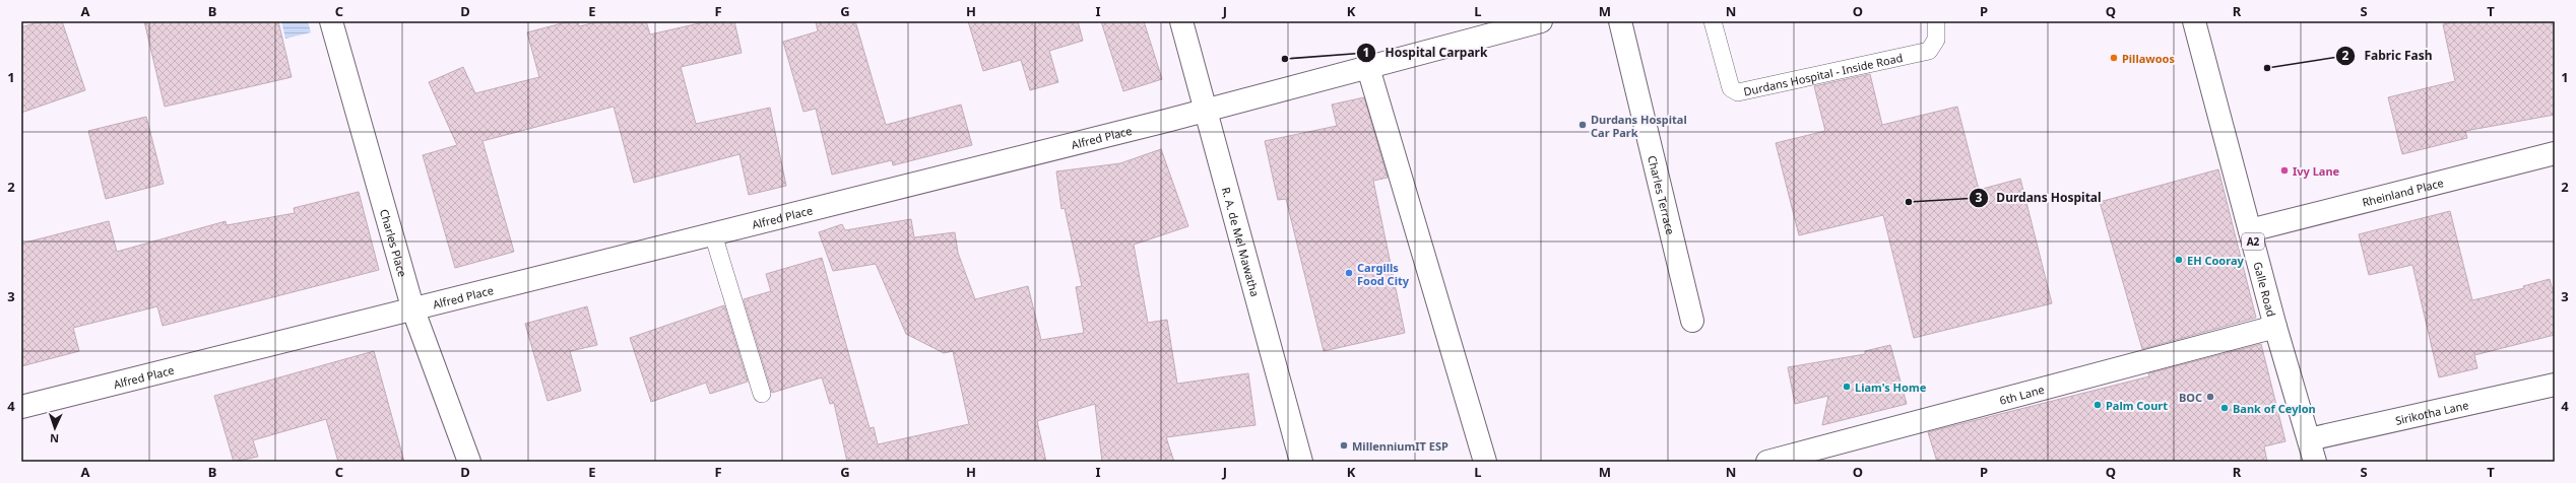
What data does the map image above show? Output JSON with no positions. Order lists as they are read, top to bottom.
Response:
{
  "streets": {
    "main road": [
      "Alfred Place",
      "Rheinland Place",
      "Charles Terrace",
      "R. A. de Mel Mawatha",
      "A2",
      "Charles Place",
      "Galle Road",
      "6th Lane",
      "Sirikotha Lane"
    ],
    "lane": ["Durdans Hospital - Inside Road"]
  },
  "crossings": [
    ["Alfred Place", "R. A. de Mel Mawatha"],
    ["Alfred Place", "Charles Place"],
    ["Rheinland Place", "Galle Road"],
    ["Galle Road", "6th Lane"],
    ["Galle Road", "Sirikotha Lane"]
  ],
  "places": [
    "Pillawoos",
    "Hospital Carpark",
    "Fabric Fash",
    "Durdans Hospital Car Park",
    "Ivy Lane",
    "Durdans Hospital",
    "EH Cooray",
    "Cargills Food City",
    "Liam's Home",
    "BOC",
    "Palm Court",
    "Bank of Ceylon",
    "MillenniumIT ESP"
  ],
  "north": "bottom",
  "grid": {
    "columns": [
      "A",
      "B",
      "C",
      "D",
      "E",
      "F",
      "G",
      "H",
      "I",
      "J",
      "K",
      "L",
      "M",
      "N",
      "O",
      "P",
      "Q",
      "R",
      "S",
      "T"
    ],
    "rows": [
      "1",
      "2",
      "3",
      "4"
    ]
  }
}
